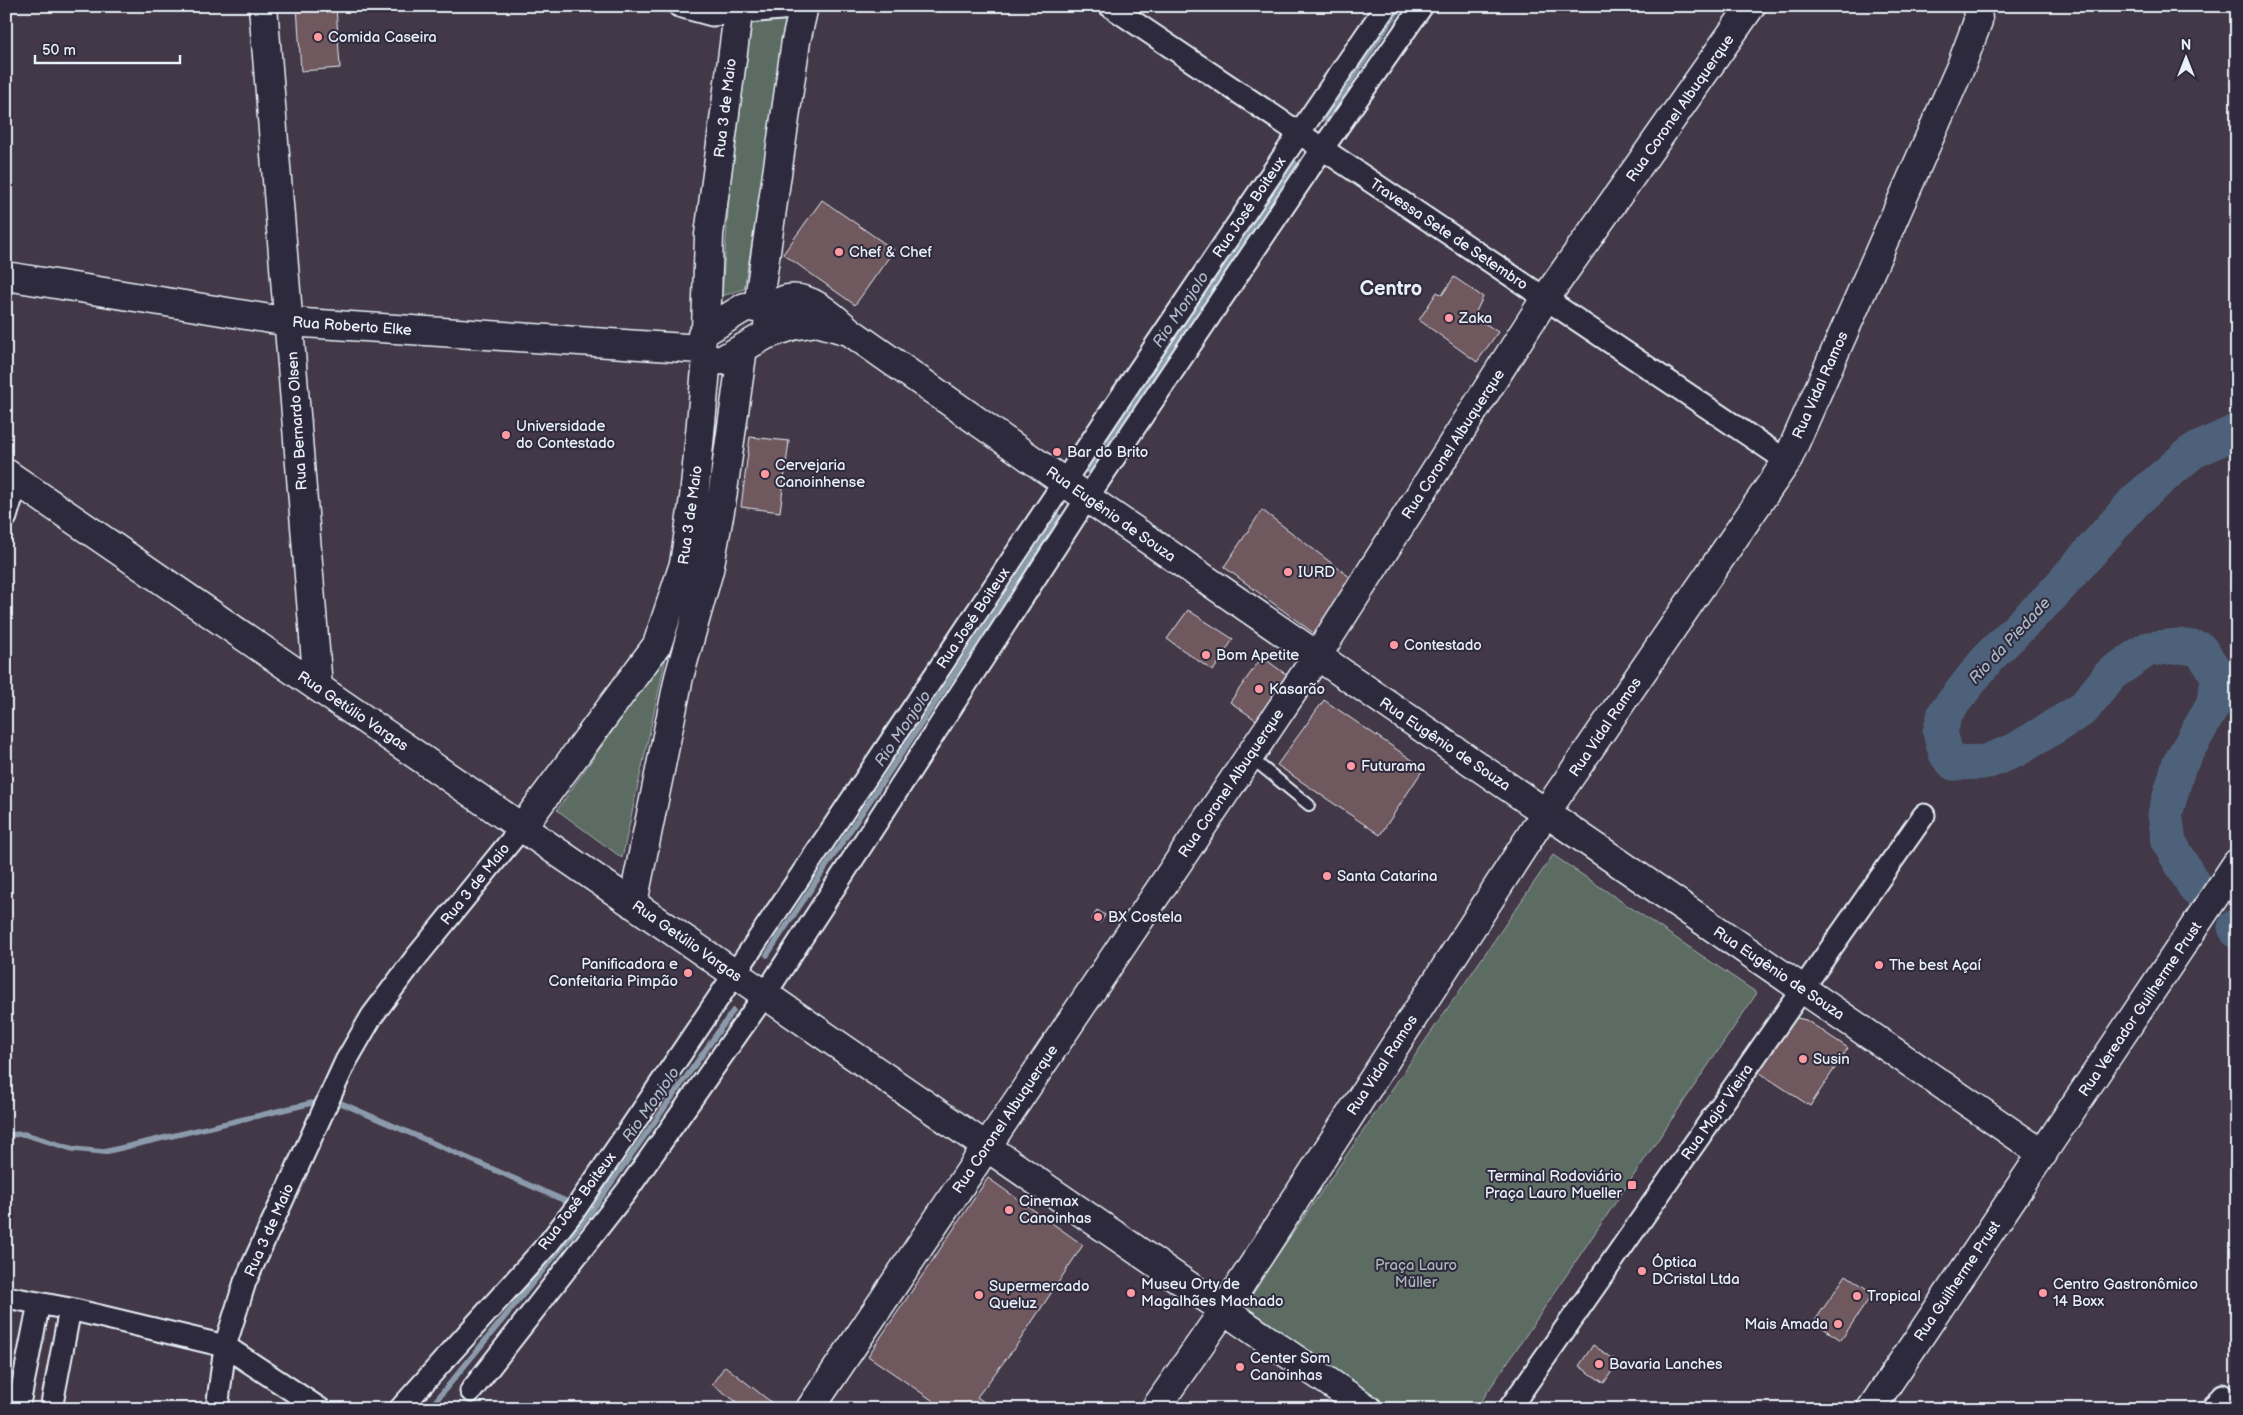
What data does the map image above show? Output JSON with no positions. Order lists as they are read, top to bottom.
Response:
{
  "streets": {
    "street": [
      "Rua 3 de Maio",
      "Rua Coronel Albuquerque",
      "Rua José Boiteux",
      "Travessa Sete de Setembro",
      "Rua Roberto Elke",
      "Rua Vidal Ramos",
      "Rua Bernardo Olsen",
      "Rua Eugênio de Souza",
      "Rua Getúlio Vargas",
      "Rua Vereador Guilherme Prust",
      "Rua Major Vieira",
      "Rua Guilherme Prust"
    ]
  },
  "crossings": [
    ["Rua 3 de Maio", "Rua Roberto Elke"],
    ["Rua 3 de Maio", "Rua Getúlio Vargas"],
    ["Rua Coronel Albuquerque", "Travessa Sete de Setembro"],
    ["Rua Coronel Albuquerque", "Rua Eugênio de Souza"],
    ["Rua Coronel Albuquerque", "Rua Getúlio Vargas"],
    ["Rua José Boiteux", "Travessa Sete de Setembro"],
    ["Rua José Boiteux", "Rua Eugênio de Souza"],
    ["Rua José Boiteux", "Rua Getúlio Vargas"],
    ["Travessa Sete de Setembro", "Rua Vidal Ramos"],
    ["Rua Roberto Elke", "Rua Bernardo Olsen"],
    ["Rua Roberto Elke", "Rua Eugênio de Souza"],
    ["Rua Vidal Ramos", "Rua Eugênio de Souza"],
    ["Rua Vidal Ramos", "Rua Getúlio Vargas"],
    ["Rua Bernardo Olsen", "Rua Getúlio Vargas"],
    ["Rua Eugênio de Souza", "Rua Vereador Guilherme Prust"],
    ["Rua Eugênio de Souza", "Rua Major Vieira"],
    ["Rua Eugênio de Souza", "Rua Guilherme Prust"],
    ["Rua Vereador Guilherme Prust", "Rua Guilherme Prust"]
  ],
  "districts": ["Centro"],
  "water": ["Rio Monjolo", "Rio da Piedade"],
  "parks": ["Praça Lauro Müller"],
  "places": {
    "other": [
      "Comida Caseira",
      "Chef & Chef",
      "Zaka",
      "Universidade do Contestado",
      "Bar do Brito",
      "Cervejaria Canoinhense",
      "IURD",
      "Contestado",
      "Bom Apetite",
      "Kasarão",
      "Futurama",
      "Santa Catarina",
      "BX Costela",
      "The best Açaí",
      "Panificadora e Confeitaria Pimpão",
      "Susin",
      "Cinemax Canoinhas",
      "Óptica DCristal Ltda",
      "Museu Orty de Magalhães Machado",
      "Centro Gastronômico 14 Boxx",
      "Supermercado Queluz",
      "Tropical",
      "Mais Amada",
      "Bavaria Lanches",
      "Center Som Canoinhas"
    ],
    "transit": ["Terminal Rodoviário Praça Lauro Mueller"]
  },
  "scale_bar": "50 m",
  "north": "top"
}
